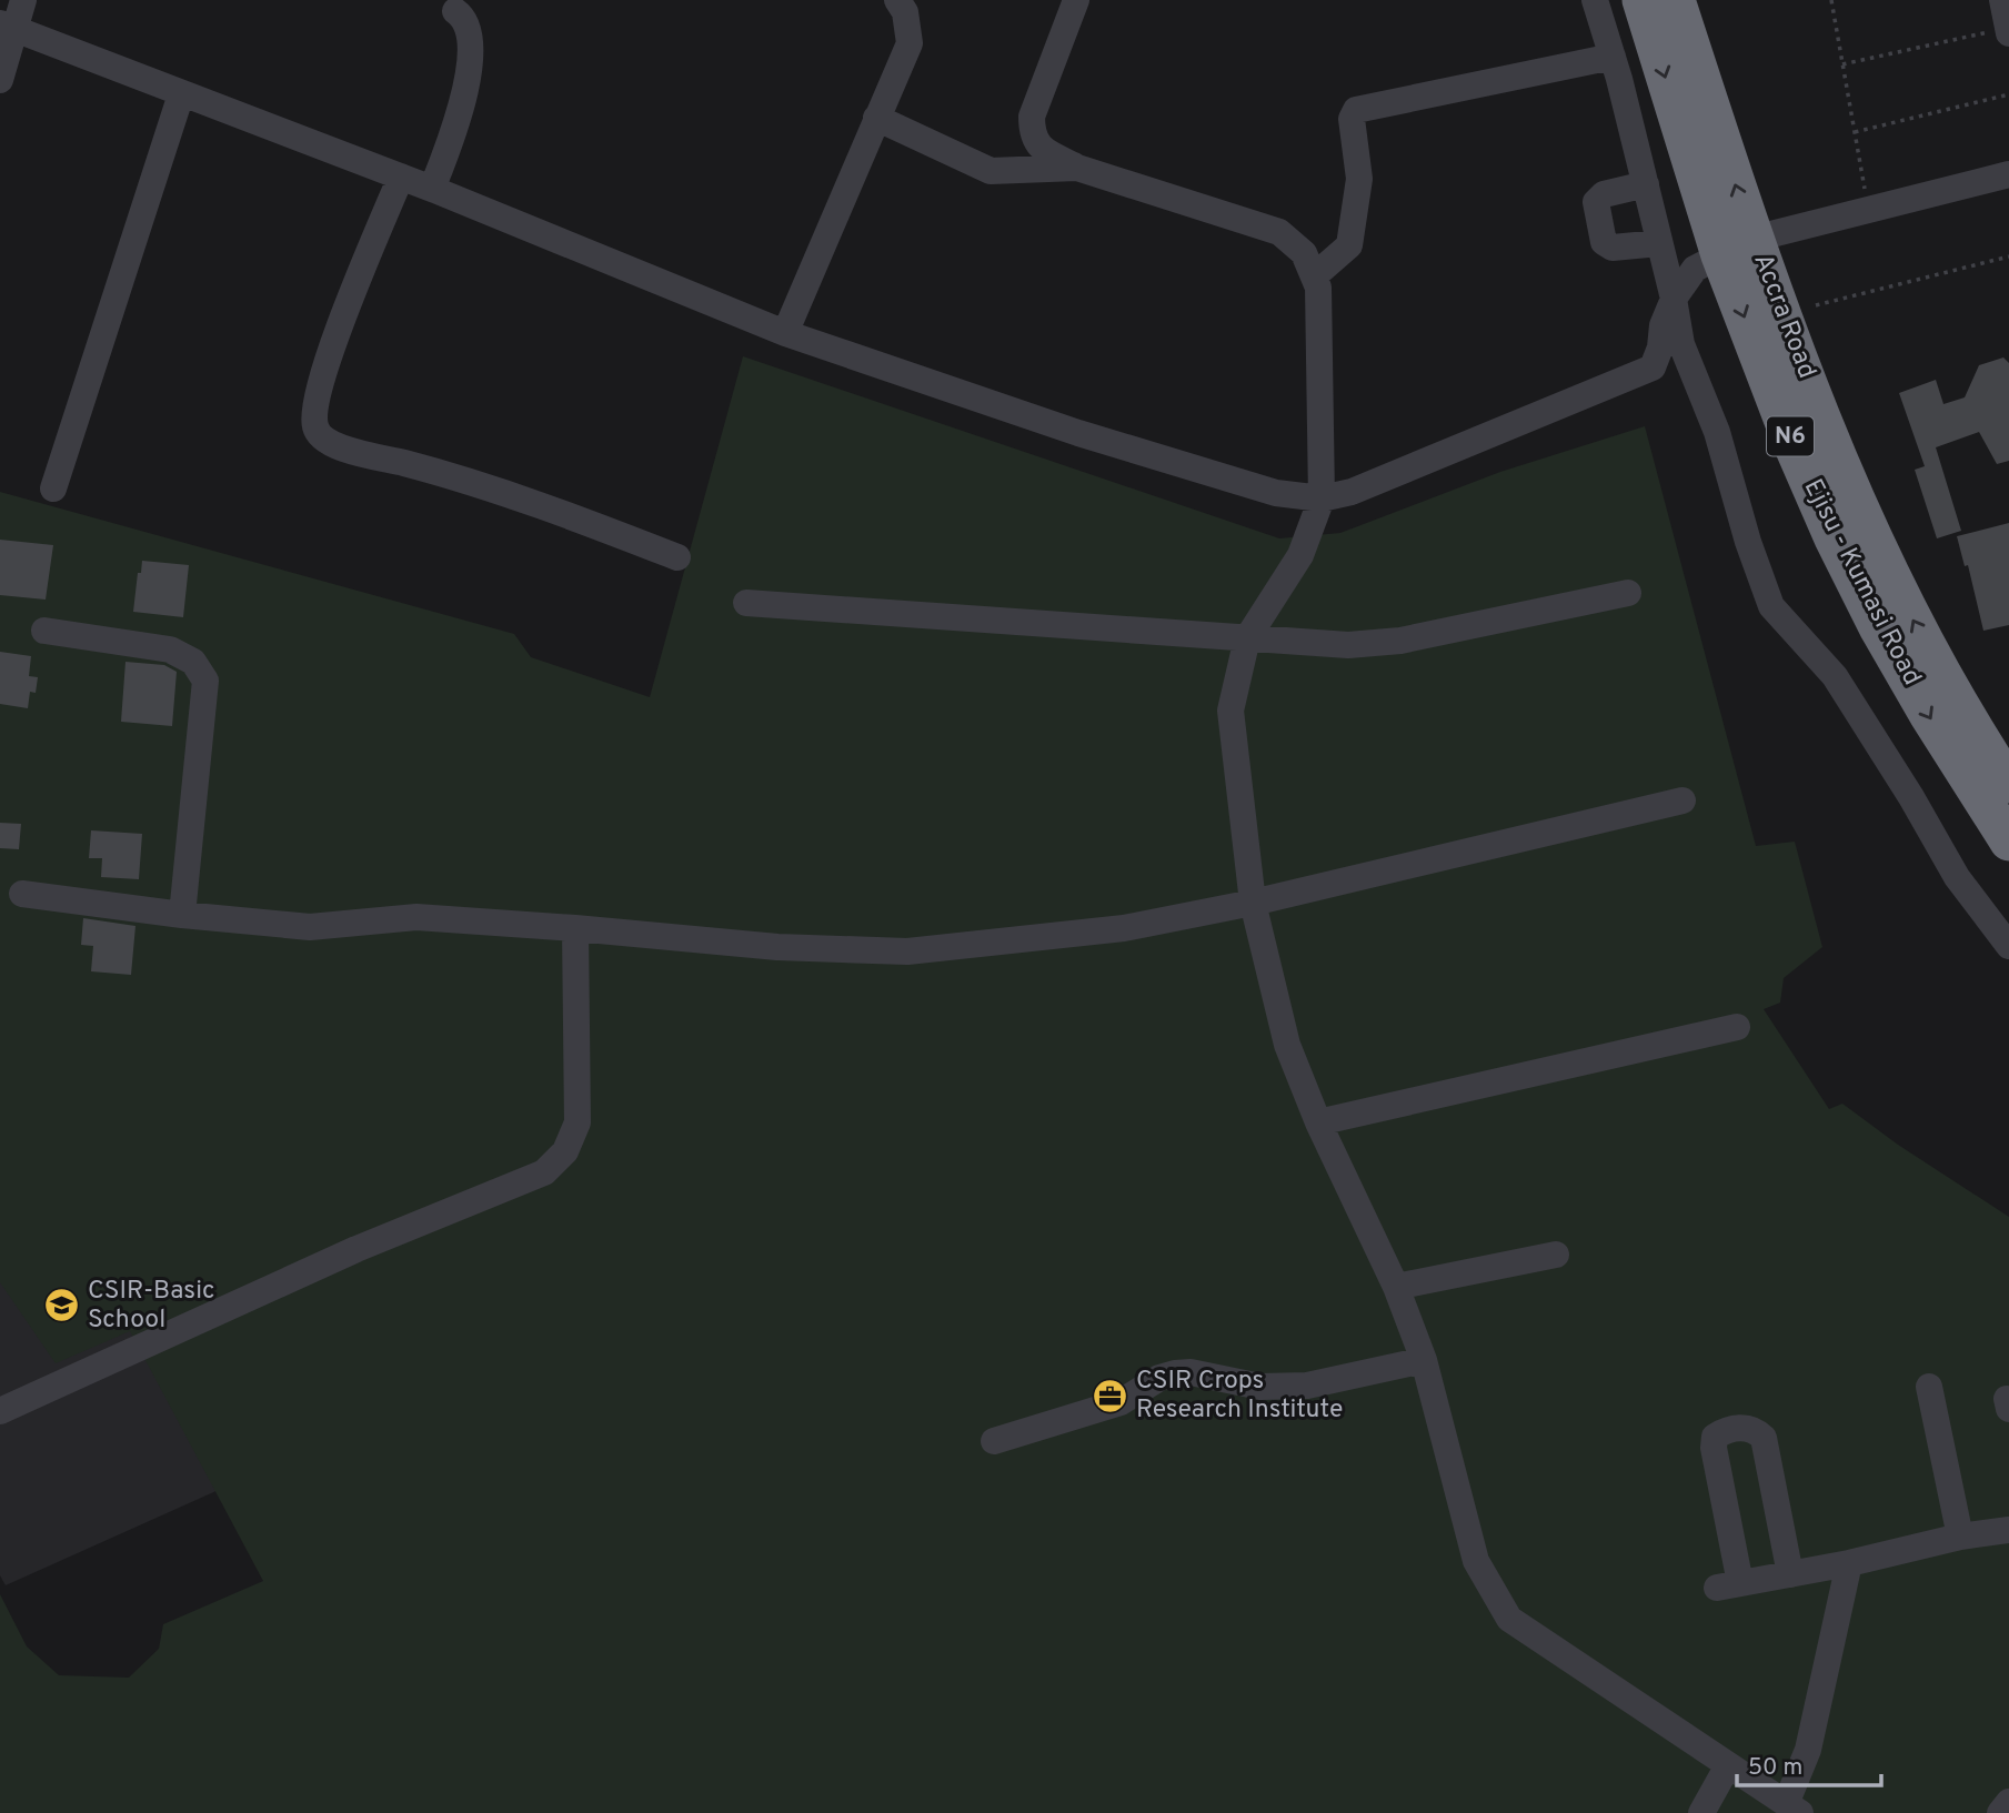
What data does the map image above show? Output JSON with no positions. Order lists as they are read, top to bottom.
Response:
{
  "streets": {
    "highway": ["Accra Road", "N6", "Ejisu - Kumasi Road"]
  },
  "crossings": [
    ["Accra Road", "Ejisu - Kumasi Road"]
  ],
  "one_way": ["Accra Road", "Ejisu - Kumasi Road"],
  "places": {
    "school or university": ["CSIR-Basic School"],
    "office": ["CSIR Crops Research Institute"]
  },
  "scale_bar": "50 m"
}
